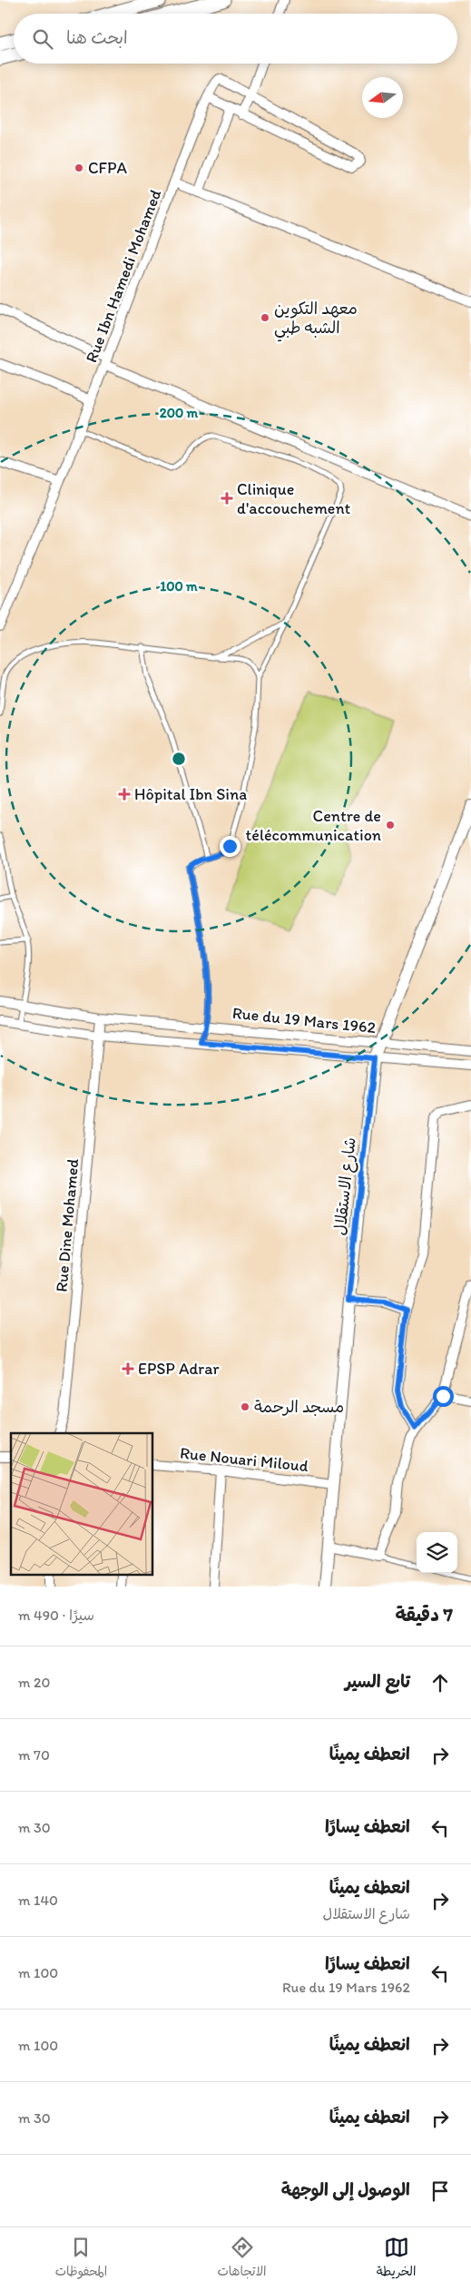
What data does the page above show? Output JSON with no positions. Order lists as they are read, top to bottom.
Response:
{
  "streets": {
    "street": [
      "Rue Ibn Hamedi Mohamed",
      "Rue du 19 Mars 1962",
      "شارع الاستقلال",
      "Rue Dine Mohamed",
      "Rue Nouari Miloud"
    ]
  },
  "crossings": [
    ["Rue du 19 Mars 1962", "شارع الاستقلال"],
    ["Rue du 19 Mars 1962", "Rue Dine Mohamed"],
    ["شارع الاستقلال", "Rue Nouari Miloud"]
  ],
  "places": {
    "other": [
      "CFPA",
      "معهد التكوين الشبه طبي",
      "Centre de télécommunication",
      "مسجد الرحمة"
    ],
    "health": ["Clinique d'accouchement", "Hôpital Ibn Sina", "EPSP Adrar"]
  },
  "north": "left",
  "page": {
    "search": "ابحث هنا",
    "heading": ["7 دقيقة", "سيرًا · 490 m"],
    "list": [
      ["تابع السير", "20 m"],
      ["انعطف يمينًا", "70 m"],
      ["انعطف يسارًا", "30 m"],
      ["انعطف يمينًا", "شارع الاستقلال", "140 m"],
      ["انعطف يسارًا", "Rue du 19 Mars 1962", "100 m"],
      ["انعطف يمينًا", "100 m"],
      ["انعطف يمينًا", "30 m"],
      "الوصول إلى الوجهة"
    ],
    "nav": ["الخريطة", "الاتجاهات", "المحفوظات"]
  },
  "rings": ["200 m", "100 m"]
}
